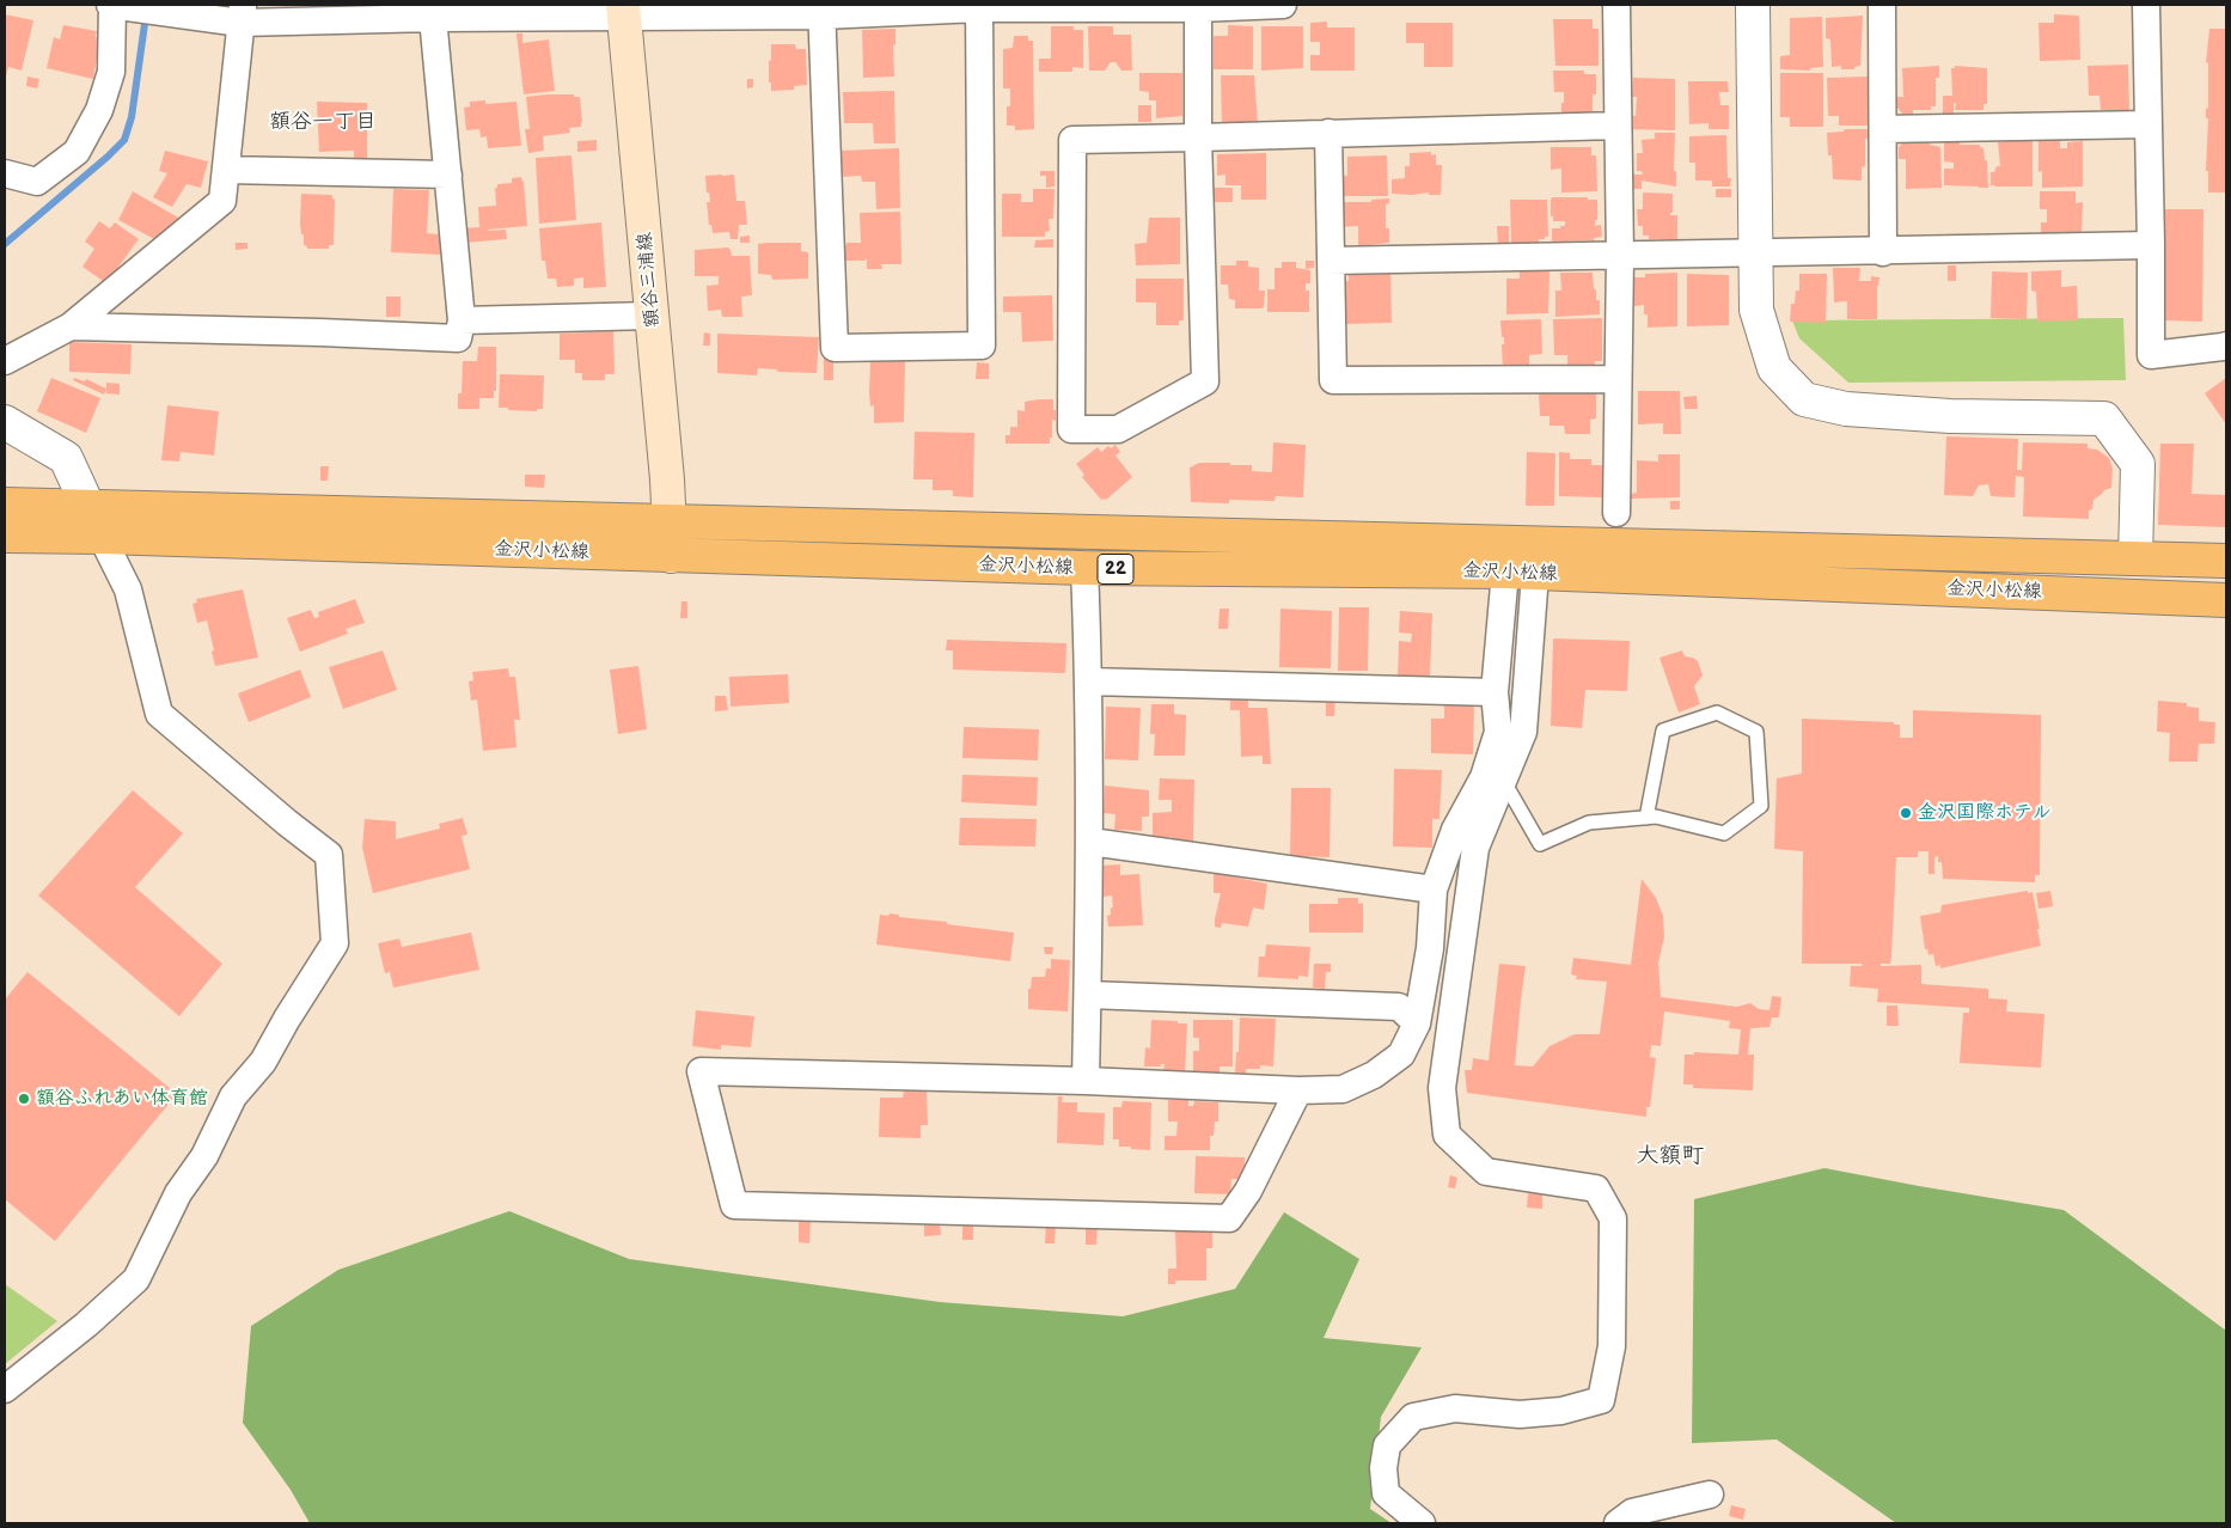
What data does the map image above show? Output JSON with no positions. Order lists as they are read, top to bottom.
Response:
{
  "streets": {
    "main road": ["額谷三浦線", "金沢小松線", "22"]
  },
  "crossings": [
    ["額谷三浦線", "金沢小松線"]
  ],
  "districts": ["額谷一丁目", "大額町"],
  "places": ["金沢国際ホテル", "額谷ふれあい体育館"]
}
